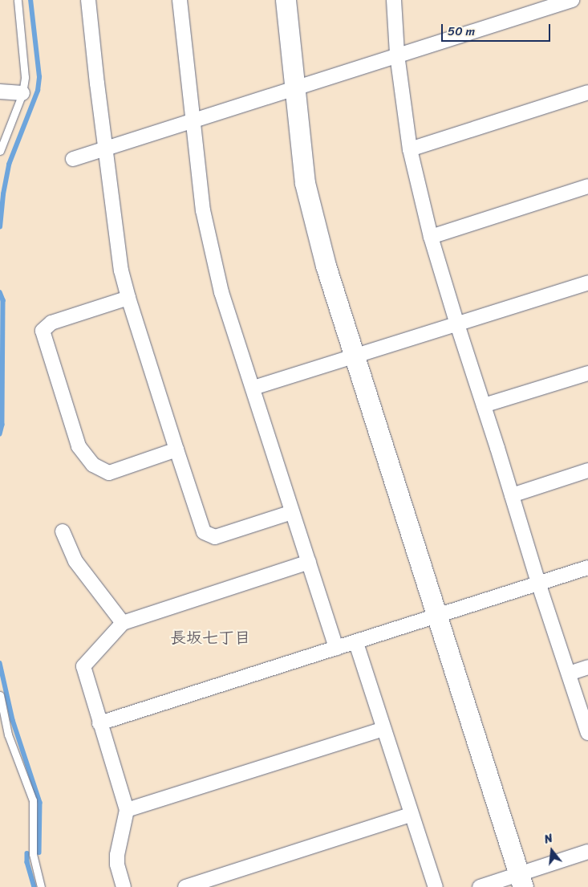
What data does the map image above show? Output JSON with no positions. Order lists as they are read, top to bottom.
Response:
{
  "districts": ["長坂七丁目"],
  "scale_bar": "50 m",
  "north": "top"
}
